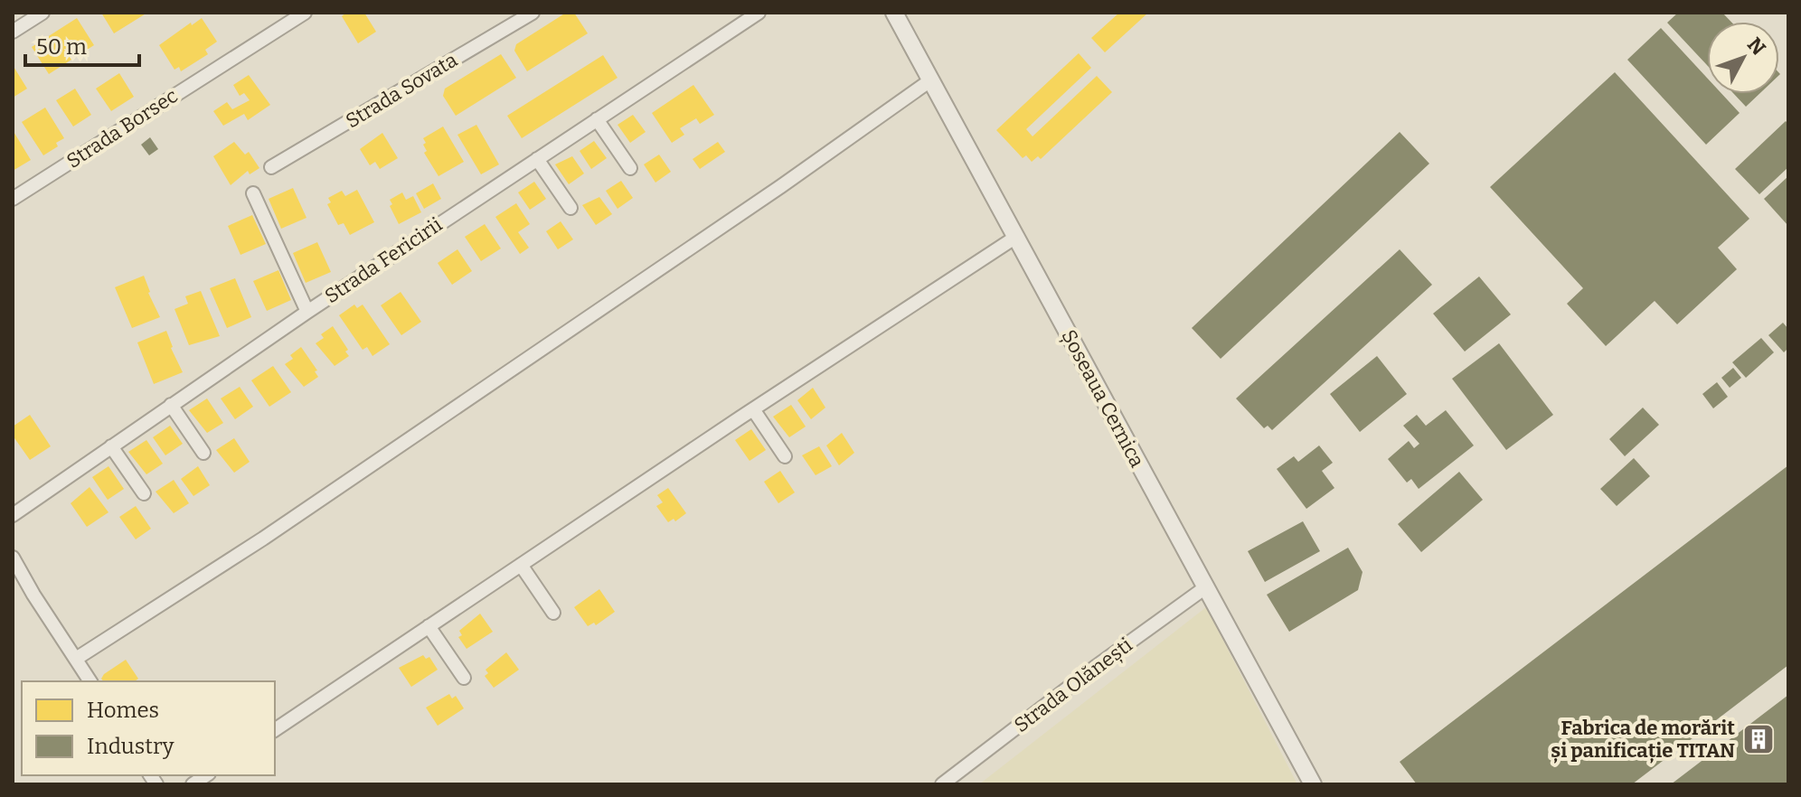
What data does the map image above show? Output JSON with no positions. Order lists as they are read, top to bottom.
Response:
{
  "streets": {
    "street": [
      "Strada Sovata",
      "Strada Borsec",
      "Strada Fericirii",
      "Șoseaua Cernica",
      "Strada Olănești"
    ]
  },
  "crossings": [
    ["Șoseaua Cernica", "Strada Olănești"]
  ],
  "places": {
    "building": ["Fabrica de morărit și panificație TITAN"]
  },
  "legend": ["Homes", "Industry"],
  "scale_bar": "50 m",
  "north": "top right"
}
